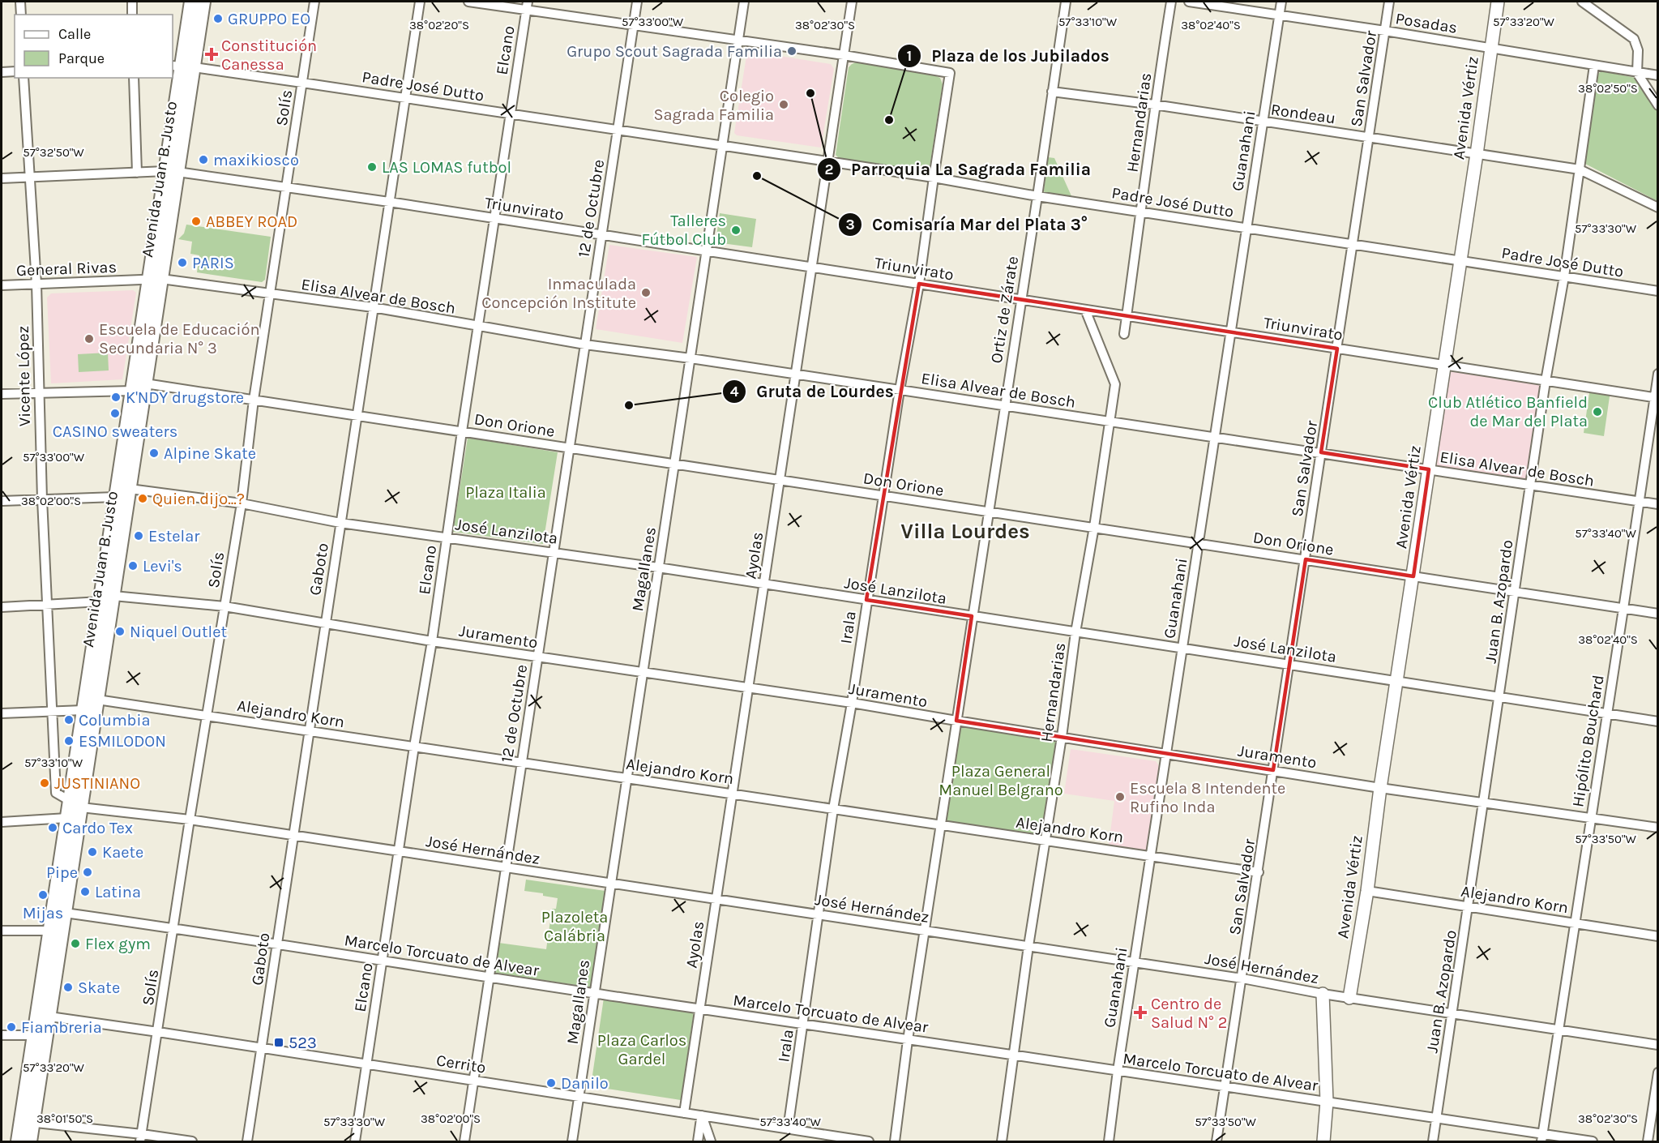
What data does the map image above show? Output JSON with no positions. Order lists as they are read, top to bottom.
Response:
{
  "streets": {
    "main road": ["Avenida Juan B. Justo"],
    "street": [
      "Posadas",
      "Elcano",
      "San Salvador",
      "Padre José Dutto",
      "Solís",
      "Avenida Vértiz",
      "Rondeau",
      "Hernandarias",
      "Guanahani",
      "Triunvirato",
      "12 de Octubre",
      "General Rivas",
      "Elisa Alvear de Bosch",
      "Ortiz de Zárate",
      "Vicente López",
      "Don Orione",
      "José Lanzilota",
      "Ayolas",
      "Gaboto",
      "Magallanes",
      "Juan B. Azopardo",
      "Irala",
      "Juramento",
      "Alejandro Korn",
      "Hipólito Bouchard",
      "José Hernández",
      "Marcelo Torcuato de Alvear",
      "Cerrito"
    ]
  },
  "crossings": [
    ["Posadas", "San Salvador"],
    ["Posadas", "Avenida Vértiz"],
    ["Posadas", "Guanahani"],
    ["Posadas", "Juan B. Azopardo"],
    ["Elcano", "Padre José Dutto"],
    ["Elcano", "Triunvirato"],
    ["Elcano", "Elisa Alvear de Bosch"],
    ["Elcano", "Don Orione"],
    ["Elcano", "José Lanzilota"],
    ["Elcano", "Juramento"],
    ["Elcano", "Alejandro Korn"],
    ["Elcano", "José Hernández"],
    ["Elcano", "Marcelo Torcuato de Alvear"],
    ["Elcano", "Cerrito"],
    ["San Salvador", "Padre José Dutto"],
    ["San Salvador", "Rondeau"],
    ["San Salvador", "Triunvirato"],
    ["San Salvador", "Elisa Alvear de Bosch"],
    ["San Salvador", "Don Orione"],
    ["San Salvador", "José Lanzilota"],
    ["San Salvador", "Juramento"],
    ["San Salvador", "Alejandro Korn"],
    ["San Salvador", "José Hernández"],
    ["San Salvador", "Marcelo Torcuato de Alvear"],
    ["Padre José Dutto", "Solís"],
    ["Padre José Dutto", "Avenida Vértiz"],
    ["Padre José Dutto", "Hernandarias"],
    ["Padre José Dutto", "Guanahani"],
    ["Padre José Dutto", "Avenida Juan B. Justo"],
    ["Padre José Dutto", "12 de Octubre"],
    ["Padre José Dutto", "Ortiz de Zárate"],
    ["Padre José Dutto", "Ayolas"],
    ["Padre José Dutto", "Gaboto"],
    ["Padre José Dutto", "Magallanes"],
    ["Padre José Dutto", "Juan B. Azopardo"],
    ["Padre José Dutto", "Irala"],
    ["Solís", "Triunvirato"],
    ["Solís", "Elisa Alvear de Bosch"],
    ["Solís", "Don Orione"],
    ["Solís", "José Lanzilota"],
    ["Solís", "Juramento"],
    ["Solís", "Alejandro Korn"],
    ["Solís", "José Hernández"],
    ["Solís", "Marcelo Torcuato de Alvear"],
    ["Solís", "Cerrito"],
    ["Avenida Vértiz", "Rondeau"],
    ["Avenida Vértiz", "Triunvirato"],
    ["Avenida Vértiz", "Elisa Alvear de Bosch"],
    ["Avenida Vértiz", "Don Orione"],
    ["Avenida Vértiz", "José Lanzilota"],
    ["Avenida Vértiz", "Juramento"],
    ["Avenida Vértiz", "Alejandro Korn"],
    ["Avenida Vértiz", "José Hernández"],
    ["Rondeau", "Hernandarias"],
    ["Rondeau", "Guanahani"],
    ["Rondeau", "Ortiz de Zárate"],
    ["Rondeau", "Juan B. Azopardo"],
    ["Hernandarias", "Triunvirato"],
    ["Hernandarias", "Elisa Alvear de Bosch"],
    ["Hernandarias", "Don Orione"],
    ["Hernandarias", "José Lanzilota"],
    ["Hernandarias", "Juramento"],
    ["Hernandarias", "Alejandro Korn"],
    ["Hernandarias", "José Hernández"],
    ["Hernandarias", "Marcelo Torcuato de Alvear"],
    ["Guanahani", "Triunvirato"],
    ["Guanahani", "Elisa Alvear de Bosch"],
    ["Guanahani", "Don Orione"],
    ["Guanahani", "José Lanzilota"],
    ["Guanahani", "Juramento"],
    ["Guanahani", "Alejandro Korn"],
    ["Guanahani", "José Hernández"],
    ["Guanahani", "Marcelo Torcuato de Alvear"],
    ["Avenida Juan B. Justo", "Triunvirato"],
    ["Avenida Juan B. Justo", "General Rivas"],
    ["Avenida Juan B. Justo", "Elisa Alvear de Bosch"],
    ["Avenida Juan B. Justo", "Vicente López"],
    ["Avenida Juan B. Justo", "Don Orione"],
    ["Avenida Juan B. Justo", "José Lanzilota"],
    ["Avenida Juan B. Justo", "Juramento"],
    ["Avenida Juan B. Justo", "Alejandro Korn"],
    ["Avenida Juan B. Justo", "José Hernández"],
    ["Avenida Juan B. Justo", "Marcelo Torcuato de Alvear"],
    ["Avenida Juan B. Justo", "Cerrito"],
    ["Triunvirato", "12 de Octubre"],
    ["Triunvirato", "Ortiz de Zárate"],
    ["Triunvirato", "Vicente López"],
    ["Triunvirato", "Ayolas"],
    ["Triunvirato", "Gaboto"],
    ["Triunvirato", "Magallanes"],
    ["Triunvirato", "Juan B. Azopardo"],
    ["Triunvirato", "Irala"],
    ["Triunvirato", "Hipólito Bouchard"],
    ["12 de Octubre", "Elisa Alvear de Bosch"],
    ["12 de Octubre", "Don Orione"],
    ["12 de Octubre", "José Lanzilota"],
    ["12 de Octubre", "Juramento"],
    ["12 de Octubre", "Alejandro Korn"],
    ["12 de Octubre", "José Hernández"],
    ["12 de Octubre", "Marcelo Torcuato de Alvear"],
    ["12 de Octubre", "Cerrito"],
    ["General Rivas", "Elisa Alvear de Bosch"],
    ["General Rivas", "Vicente López"],
    ["Elisa Alvear de Bosch", "Ortiz de Zárate"],
    ["Elisa Alvear de Bosch", "Ayolas"],
    ["Elisa Alvear de Bosch", "Gaboto"],
    ["Elisa Alvear de Bosch", "Magallanes"],
    ["Elisa Alvear de Bosch", "Juan B. Azopardo"],
    ["Elisa Alvear de Bosch", "Irala"],
    ["Elisa Alvear de Bosch", "Hipólito Bouchard"],
    ["Ortiz de Zárate", "Don Orione"],
    ["Ortiz de Zárate", "José Lanzilota"],
    ["Ortiz de Zárate", "Juramento"],
    ["Ortiz de Zárate", "Alejandro Korn"],
    ["Ortiz de Zárate", "José Hernández"],
    ["Ortiz de Zárate", "Marcelo Torcuato de Alvear"],
    ["Vicente López", "José Hernández"],
    ["Don Orione", "Ayolas"],
    ["Don Orione", "Gaboto"],
    ["Don Orione", "Magallanes"],
    ["Don Orione", "Juan B. Azopardo"],
    ["Don Orione", "Irala"],
    ["Don Orione", "Hipólito Bouchard"],
    ["José Lanzilota", "Ayolas"],
    ["José Lanzilota", "Gaboto"],
    ["José Lanzilota", "Magallanes"],
    ["José Lanzilota", "Juan B. Azopardo"],
    ["José Lanzilota", "Irala"],
    ["José Lanzilota", "Hipólito Bouchard"],
    ["Ayolas", "Irala"],
    ["Ayolas", "Juramento"],
    ["Ayolas", "Alejandro Korn"],
    ["Ayolas", "José Hernández"],
    ["Ayolas", "Marcelo Torcuato de Alvear"],
    ["Ayolas", "Cerrito"],
    ["Gaboto", "Juramento"],
    ["Gaboto", "Alejandro Korn"],
    ["Gaboto", "José Hernández"],
    ["Gaboto", "Marcelo Torcuato de Alvear"],
    ["Gaboto", "Cerrito"],
    ["Magallanes", "Juramento"],
    ["Magallanes", "Alejandro Korn"],
    ["Magallanes", "José Hernández"],
    ["Magallanes", "Marcelo Torcuato de Alvear"],
    ["Magallanes", "Cerrito"],
    ["Juan B. Azopardo", "Juramento"],
    ["Juan B. Azopardo", "Alejandro Korn"],
    ["Juan B. Azopardo", "José Hernández"],
    ["Juan B. Azopardo", "Marcelo Torcuato de Alvear"],
    ["Irala", "Juramento"],
    ["Irala", "Alejandro Korn"],
    ["Irala", "José Hernández"],
    ["Irala", "Marcelo Torcuato de Alvear"],
    ["Irala", "Cerrito"],
    ["Juramento", "Hipólito Bouchard"],
    ["Alejandro Korn", "Hipólito Bouchard"],
    ["Hipólito Bouchard", "José Hernández"],
    ["Hipólito Bouchard", "Marcelo Torcuato de Alvear"]
  ],
  "districts": ["Villa Lourdes"],
  "parks": [
    "Plaza Italia",
    "Plaza General Manuel Belgrano",
    "Plazoleta Calábria",
    "Plaza Carlos Gardel"
  ],
  "places": {
    "other": [
      "GRUPPO EO",
      "Grupo Scout Sagrada Familia",
      "Parroquia La Sagrada Familia",
      "Colegio Sagrada Familia",
      "Plaza de los Jubilados",
      "maxikiosco",
      "LAS LOMAS futbol",
      "Comisaría Mar del Plata 3°",
      "ABBEY ROAD",
      "Talleres Fútbol Club",
      "PARIS",
      "Inmaculada Concepción Institute",
      "Escuela de Educación Secundaria N° 3",
      "K'NDY drugstore",
      "Gruta de Lourdes",
      "Club Atlético Banfield de Mar del Plata",
      "CASINO sweaters",
      "Alpine Skate",
      "Quien dijo...?",
      "Estelar",
      "Levi's",
      "Niquel Outlet",
      "Columbia",
      "ESMILODON",
      "JUSTINIANO",
      "Escuela 8 Intendente Rufino Inda",
      "Cardo Tex",
      "Kaete",
      "Pipe",
      "Latina",
      "Mijas",
      "Flex gym",
      "Skate",
      "Fiambreria",
      "Danilo"
    ],
    "health": ["Constitución Canessa", "Centro de Salud N° 2"],
    "transit": ["523"]
  },
  "legend": ["Calle", "Parque"],
  "coordinates": [
    "57°33'00\"W",
    "57°33'10\"W",
    "57°33'20\"W",
    "38°02'20\"S",
    "38°02'30\"S",
    "38°02'40\"S",
    "38°02'50\"S",
    "57°32'50\"W",
    "57°33'30\"W",
    "38°02'00\"S",
    "57°33'40\"W",
    "57°33'50\"W",
    "38°01'50\"S"
  ]
}
